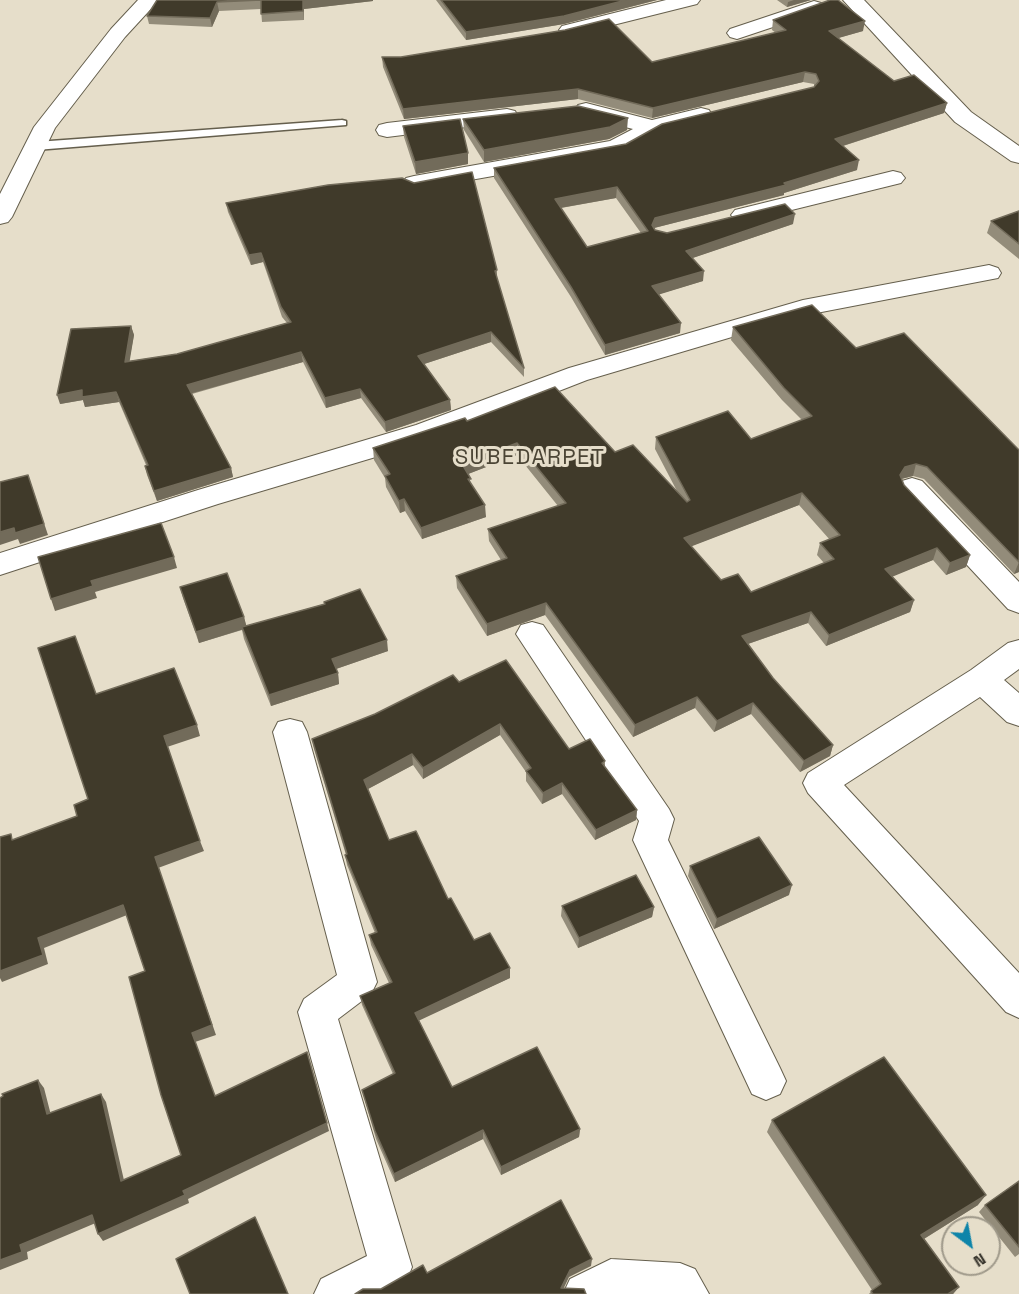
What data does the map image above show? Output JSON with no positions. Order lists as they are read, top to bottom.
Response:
{
  "districts": ["SUBEDARPET"],
  "north": "bottom right"
}
